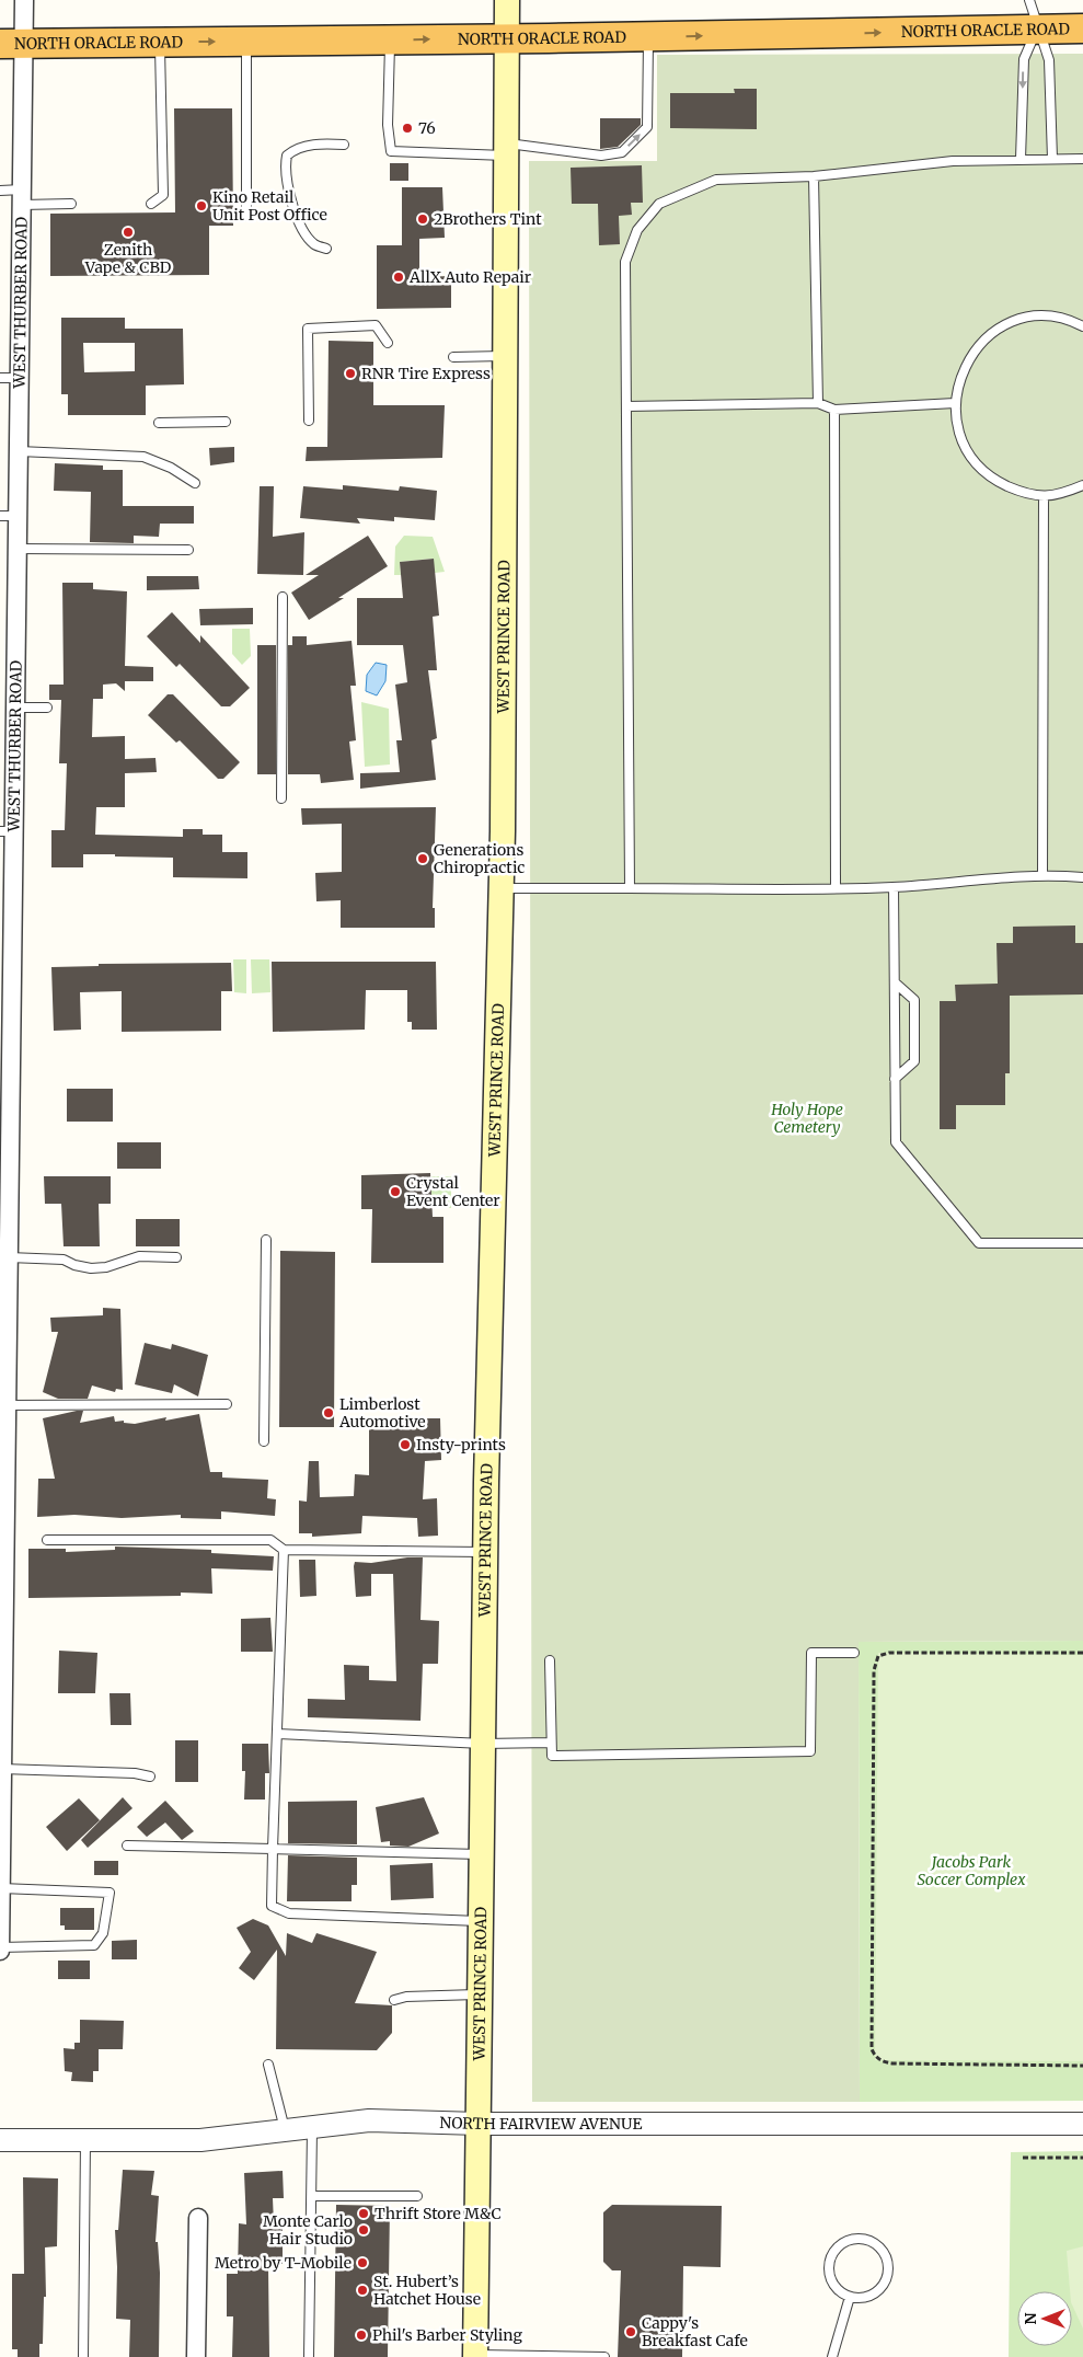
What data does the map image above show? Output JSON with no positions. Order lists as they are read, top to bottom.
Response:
{
  "streets": {
    "highway": ["NORTH ORACLE ROAD"],
    "main road": ["WEST PRINCE ROAD"],
    "street": ["WEST THURBER ROAD", "NORTH FAIRVIEW AVENUE"]
  },
  "crossings": [
    ["NORTH ORACLE ROAD", "WEST THURBER ROAD"],
    ["NORTH ORACLE ROAD", "WEST PRINCE ROAD"],
    ["WEST PRINCE ROAD", "NORTH FAIRVIEW AVENUE"]
  ],
  "one_way": ["NORTH ORACLE ROAD"],
  "parks": ["Holy Hope Cemetery", "Jacobs Park Soccer Complex"],
  "places": [
    "76",
    "Kino Retail Unit Post Office",
    "2Brothers Tint",
    "Zenith Vape & CBD",
    "AllX Auto Repair",
    "RNR Tire Express",
    "Generations Chiropractic",
    "Crystal Event Center",
    "Limberlost Automotive",
    "Insty-prints",
    "Thrift Store M&C",
    "Monte Carlo Hair Studio",
    "Metro by T-Mobile",
    "St. Hubert’s Hatchet House",
    "Cappy's Breakfast Cafe",
    "Phil's Barber Styling"
  ],
  "north": "left"
}
